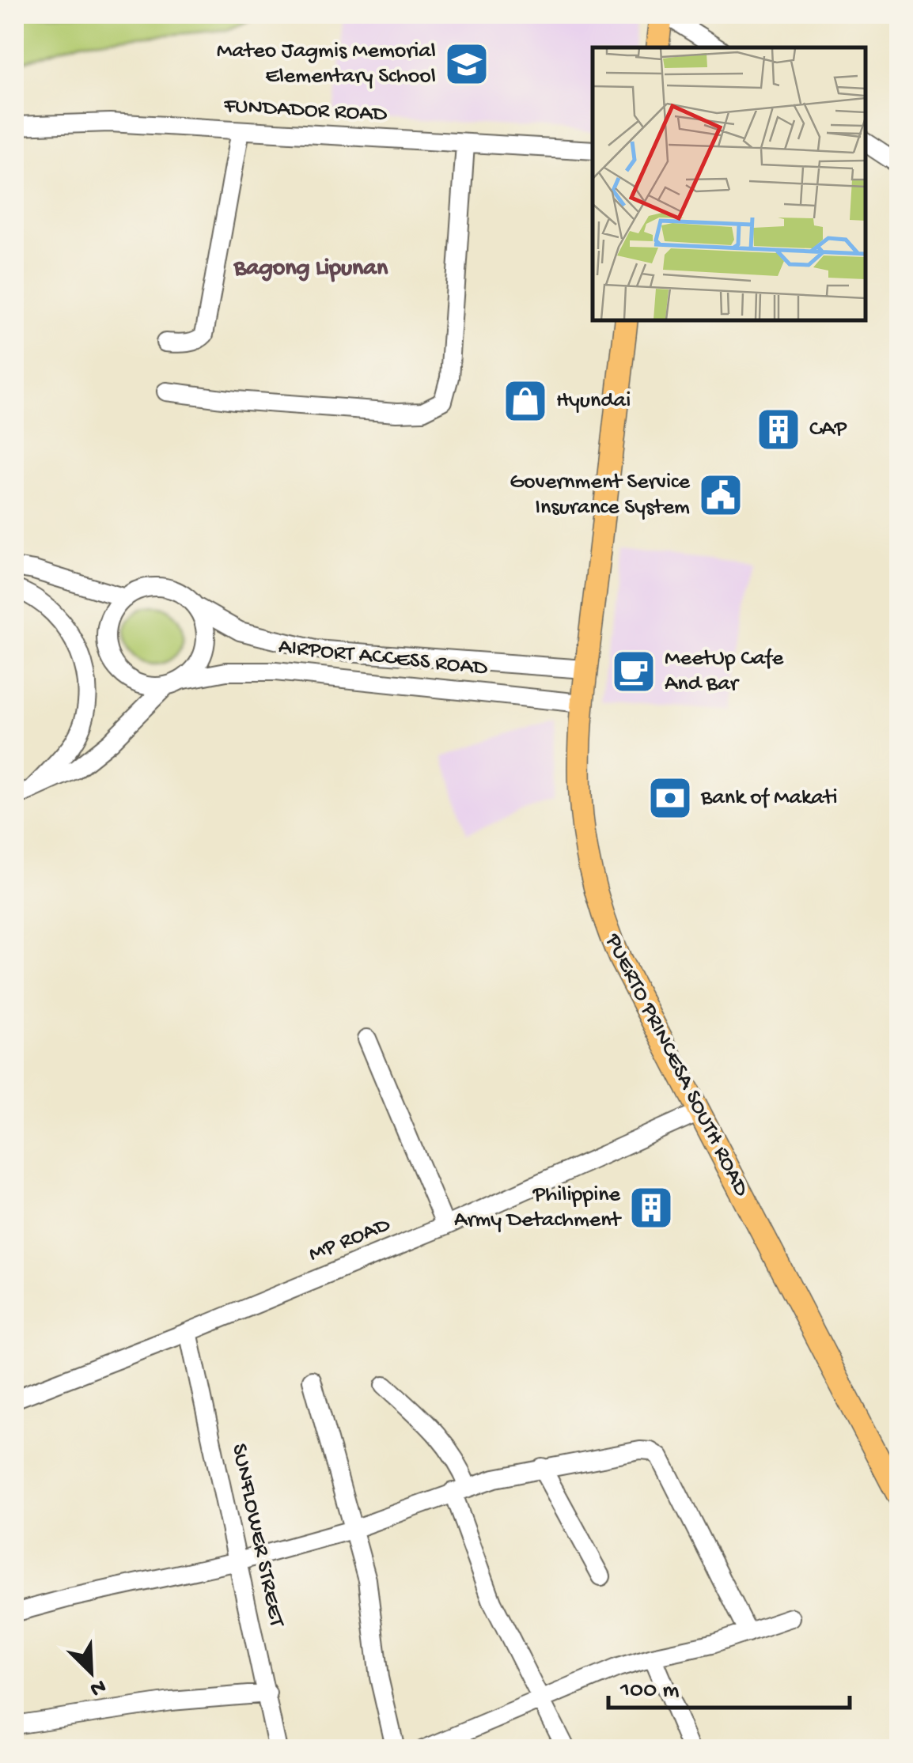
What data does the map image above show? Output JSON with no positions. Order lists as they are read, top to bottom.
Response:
{
  "streets": {
    "main road": ["PUERTO PRINCESA SOUTH ROAD"],
    "street": [
      "FUNDADOR ROAD",
      "AIRPORT ACCESS ROAD",
      "MP ROAD",
      "SUNFLOWER STREET"
    ]
  },
  "crossings": [
    ["AIRPORT ACCESS ROAD", "PUERTO PRINCESA SOUTH ROAD"],
    ["PUERTO PRINCESA SOUTH ROAD", "MP ROAD"],
    ["MP ROAD", "SUNFLOWER STREET"]
  ],
  "districts": ["Bagong Lipunan"],
  "places": {
    "school or university": ["Mateo Jagmis Memorial Elementary School"],
    "shop": ["Hyundai"],
    "building": ["CAP", "Philippine Army Detachment"],
    "public building": ["Government Service Insurance System"],
    "cafe": ["MeetUp Cafe And Bar"],
    "bank": ["Bank of Makati"]
  },
  "scale_bar": "100 m",
  "north": "bottom right"
}
